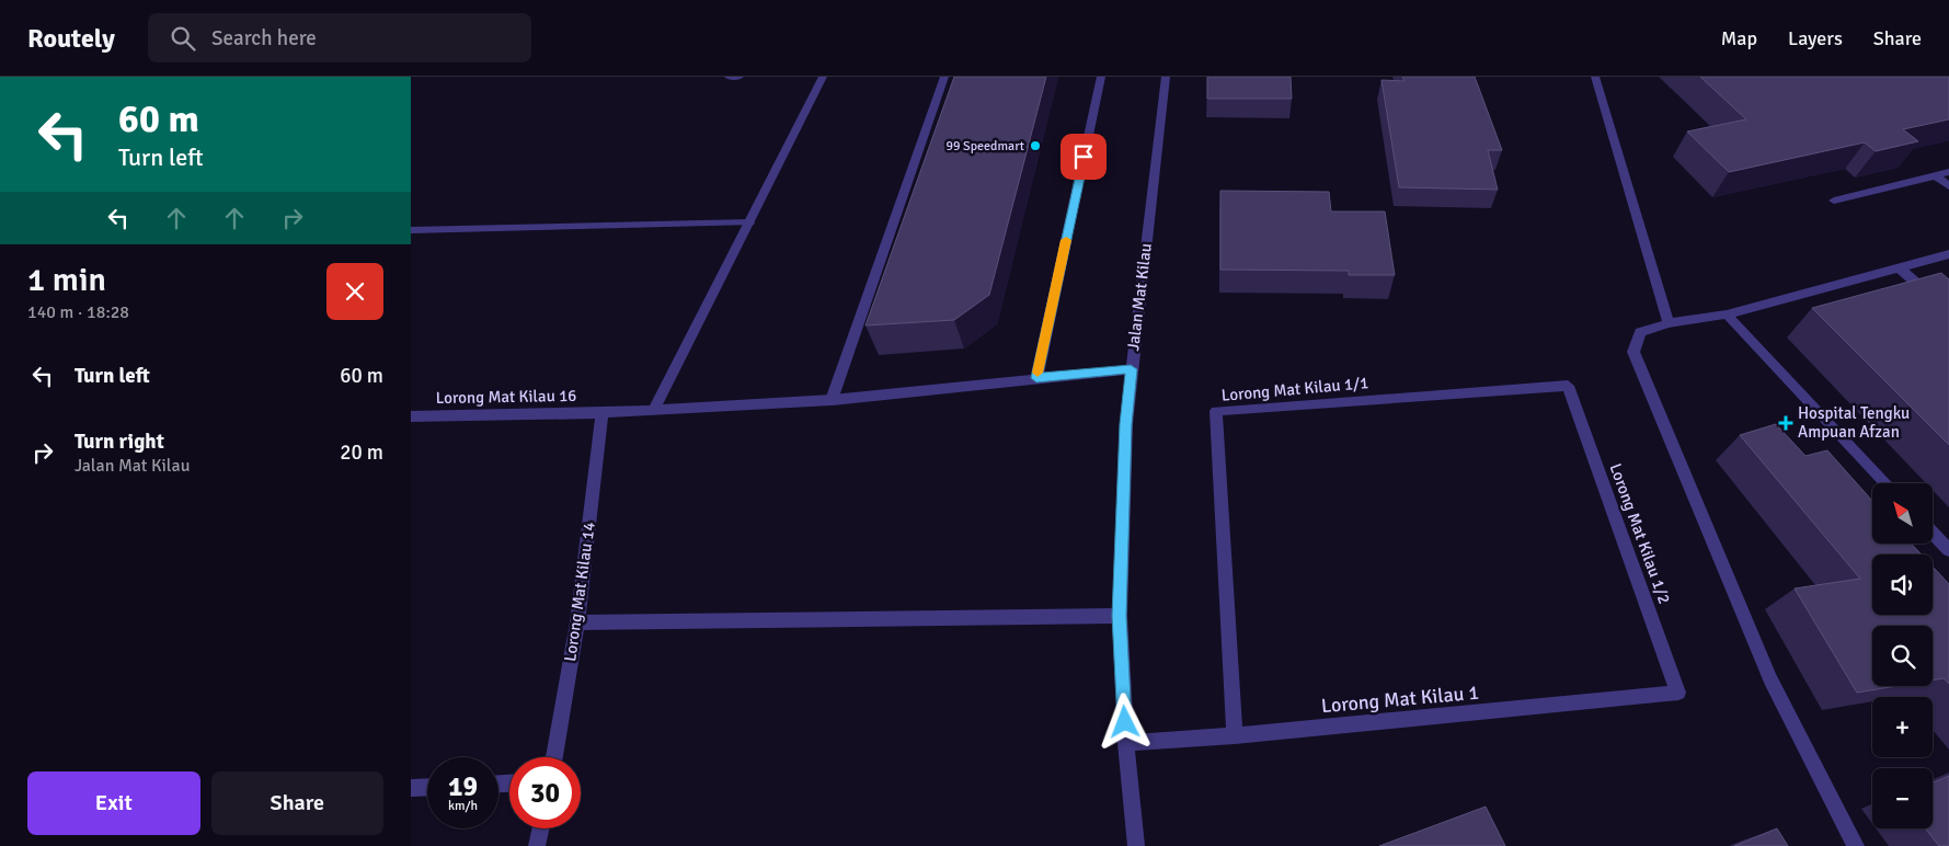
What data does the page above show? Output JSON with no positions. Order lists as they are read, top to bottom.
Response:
{
  "streets": {
    "street": [
      "Jalan Mat Kilau",
      "Lorong Mat Kilau 1/1",
      "Lorong Mat Kilau 16",
      "Lorong Mat Kilau 1/2",
      "Lorong Mat Kilau 14",
      "Lorong Mat Kilau 1"
    ]
  },
  "crossings": [
    ["Jalan Mat Kilau", "Lorong Mat Kilau 16"],
    ["Jalan Mat Kilau", "Lorong Mat Kilau 1"],
    ["Lorong Mat Kilau 1/1", "Lorong Mat Kilau 1/2"],
    ["Lorong Mat Kilau 1/1", "Lorong Mat Kilau 1"],
    ["Lorong Mat Kilau 16", "Lorong Mat Kilau 14"],
    ["Lorong Mat Kilau 1/2", "Lorong Mat Kilau 1"]
  ],
  "places": {
    "other": ["99 Speedmart"],
    "health": ["Hospital Tengku Ampuan Afzan"]
  },
  "north": "top left",
  "page": {
    "header": "Routely",
    "search": "Search here",
    "nav": ["Map", "Layers", "Share"],
    "turn": ["60 m", "Turn left"],
    "heading": ["1 min", "140 m · 18:28"],
    "list": [
      {
        "name": "Turn left",
        "value": "60 m"
      },
      {
        "name": "Turn right",
        "note": "Jalan Mat Kilau",
        "value": "20 m"
      }
    ],
    "map_buttons": ["+", "−"],
    "speed": "19 km/h",
    "limit": "30",
    "buttons": ["Exit", "Share"]
  }
}
